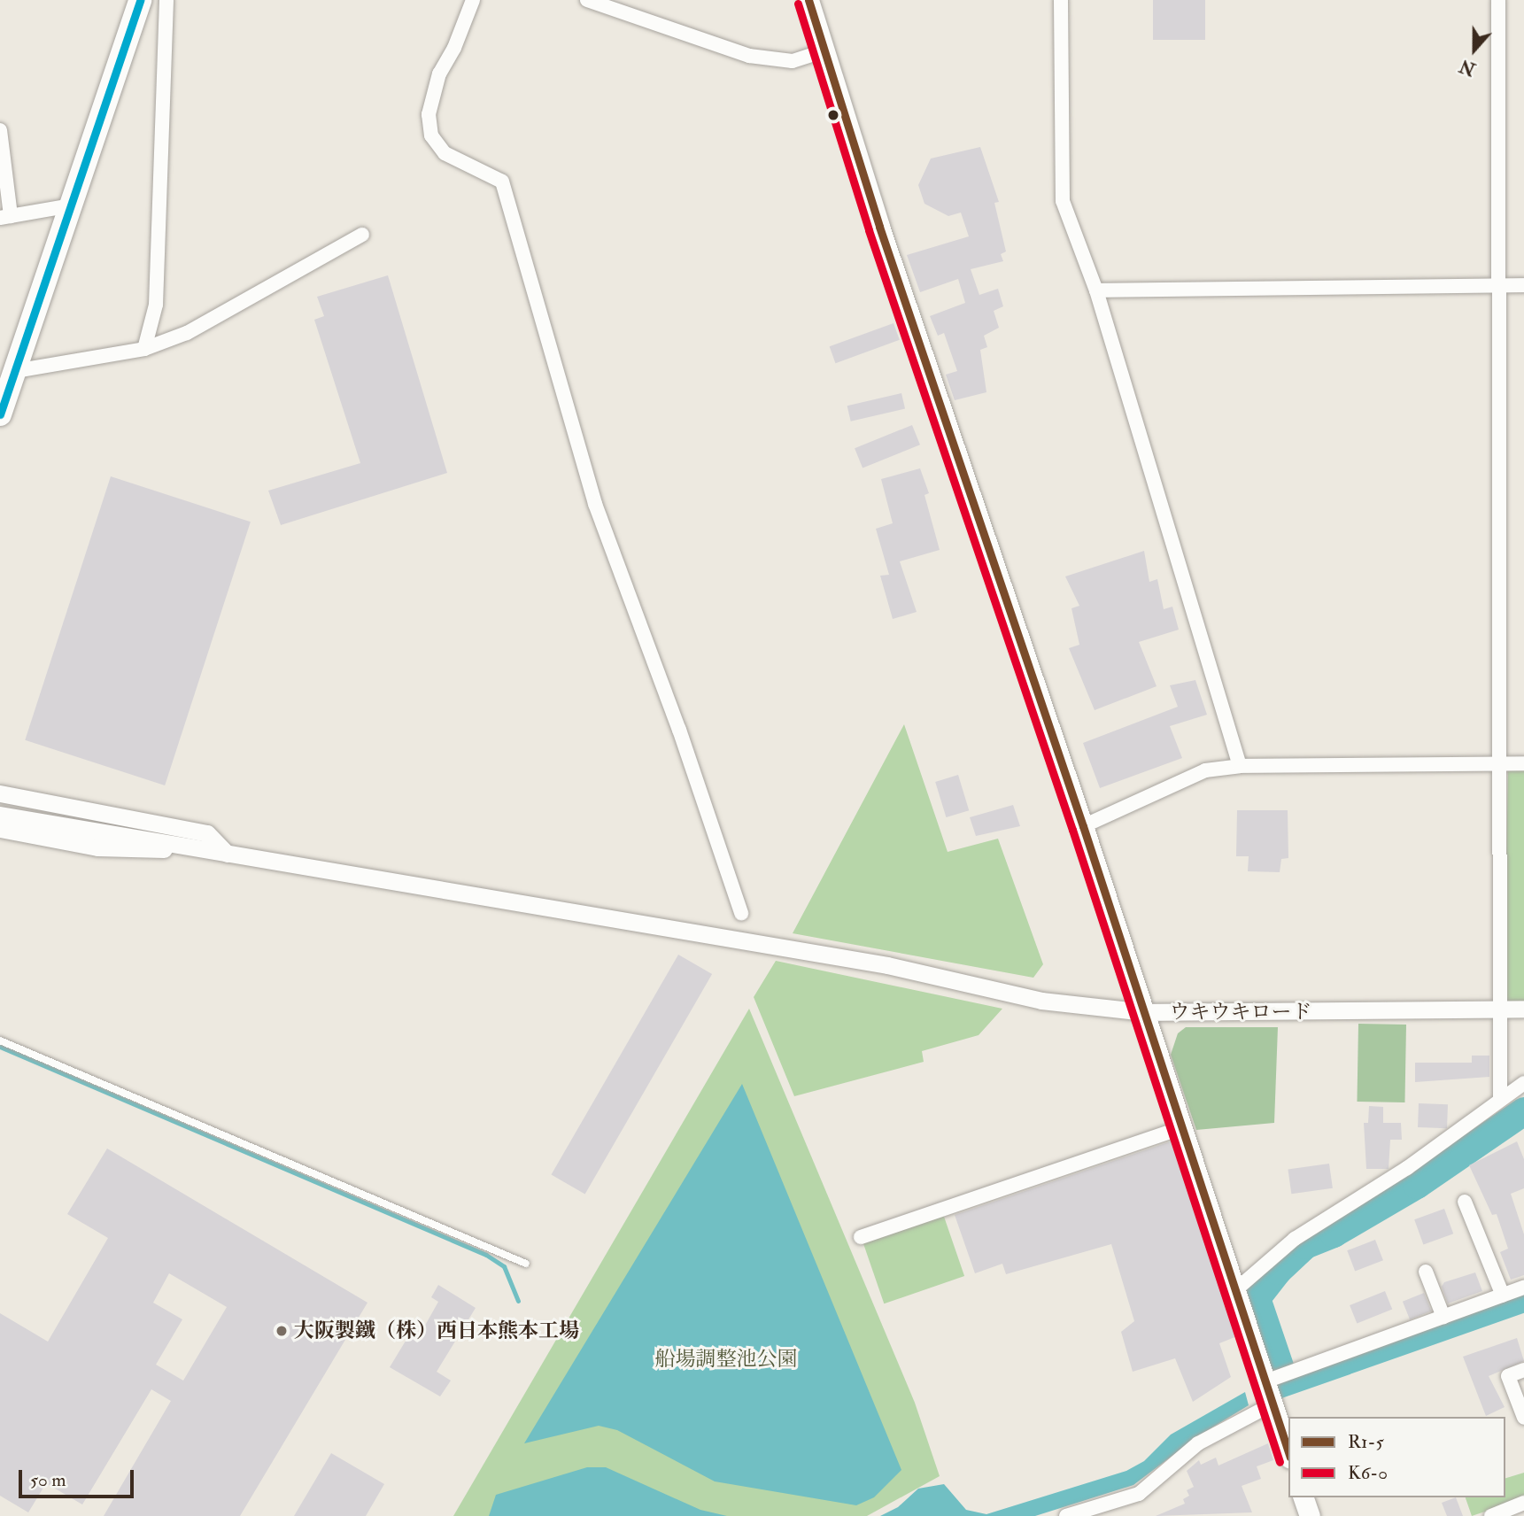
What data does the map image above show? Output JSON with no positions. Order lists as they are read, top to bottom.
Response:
{
  "streets": {
    "street": ["ウキウキロード"]
  },
  "parks": ["船場調整池公園"],
  "places": ["大阪製鐵（株）西日本熊本工場"],
  "lines": ["transit line R1-5", "transit line K6-0"],
  "legend": ["R1-5", "K6-0"],
  "scale_bar": "50 m",
  "north": "bottom"
}
